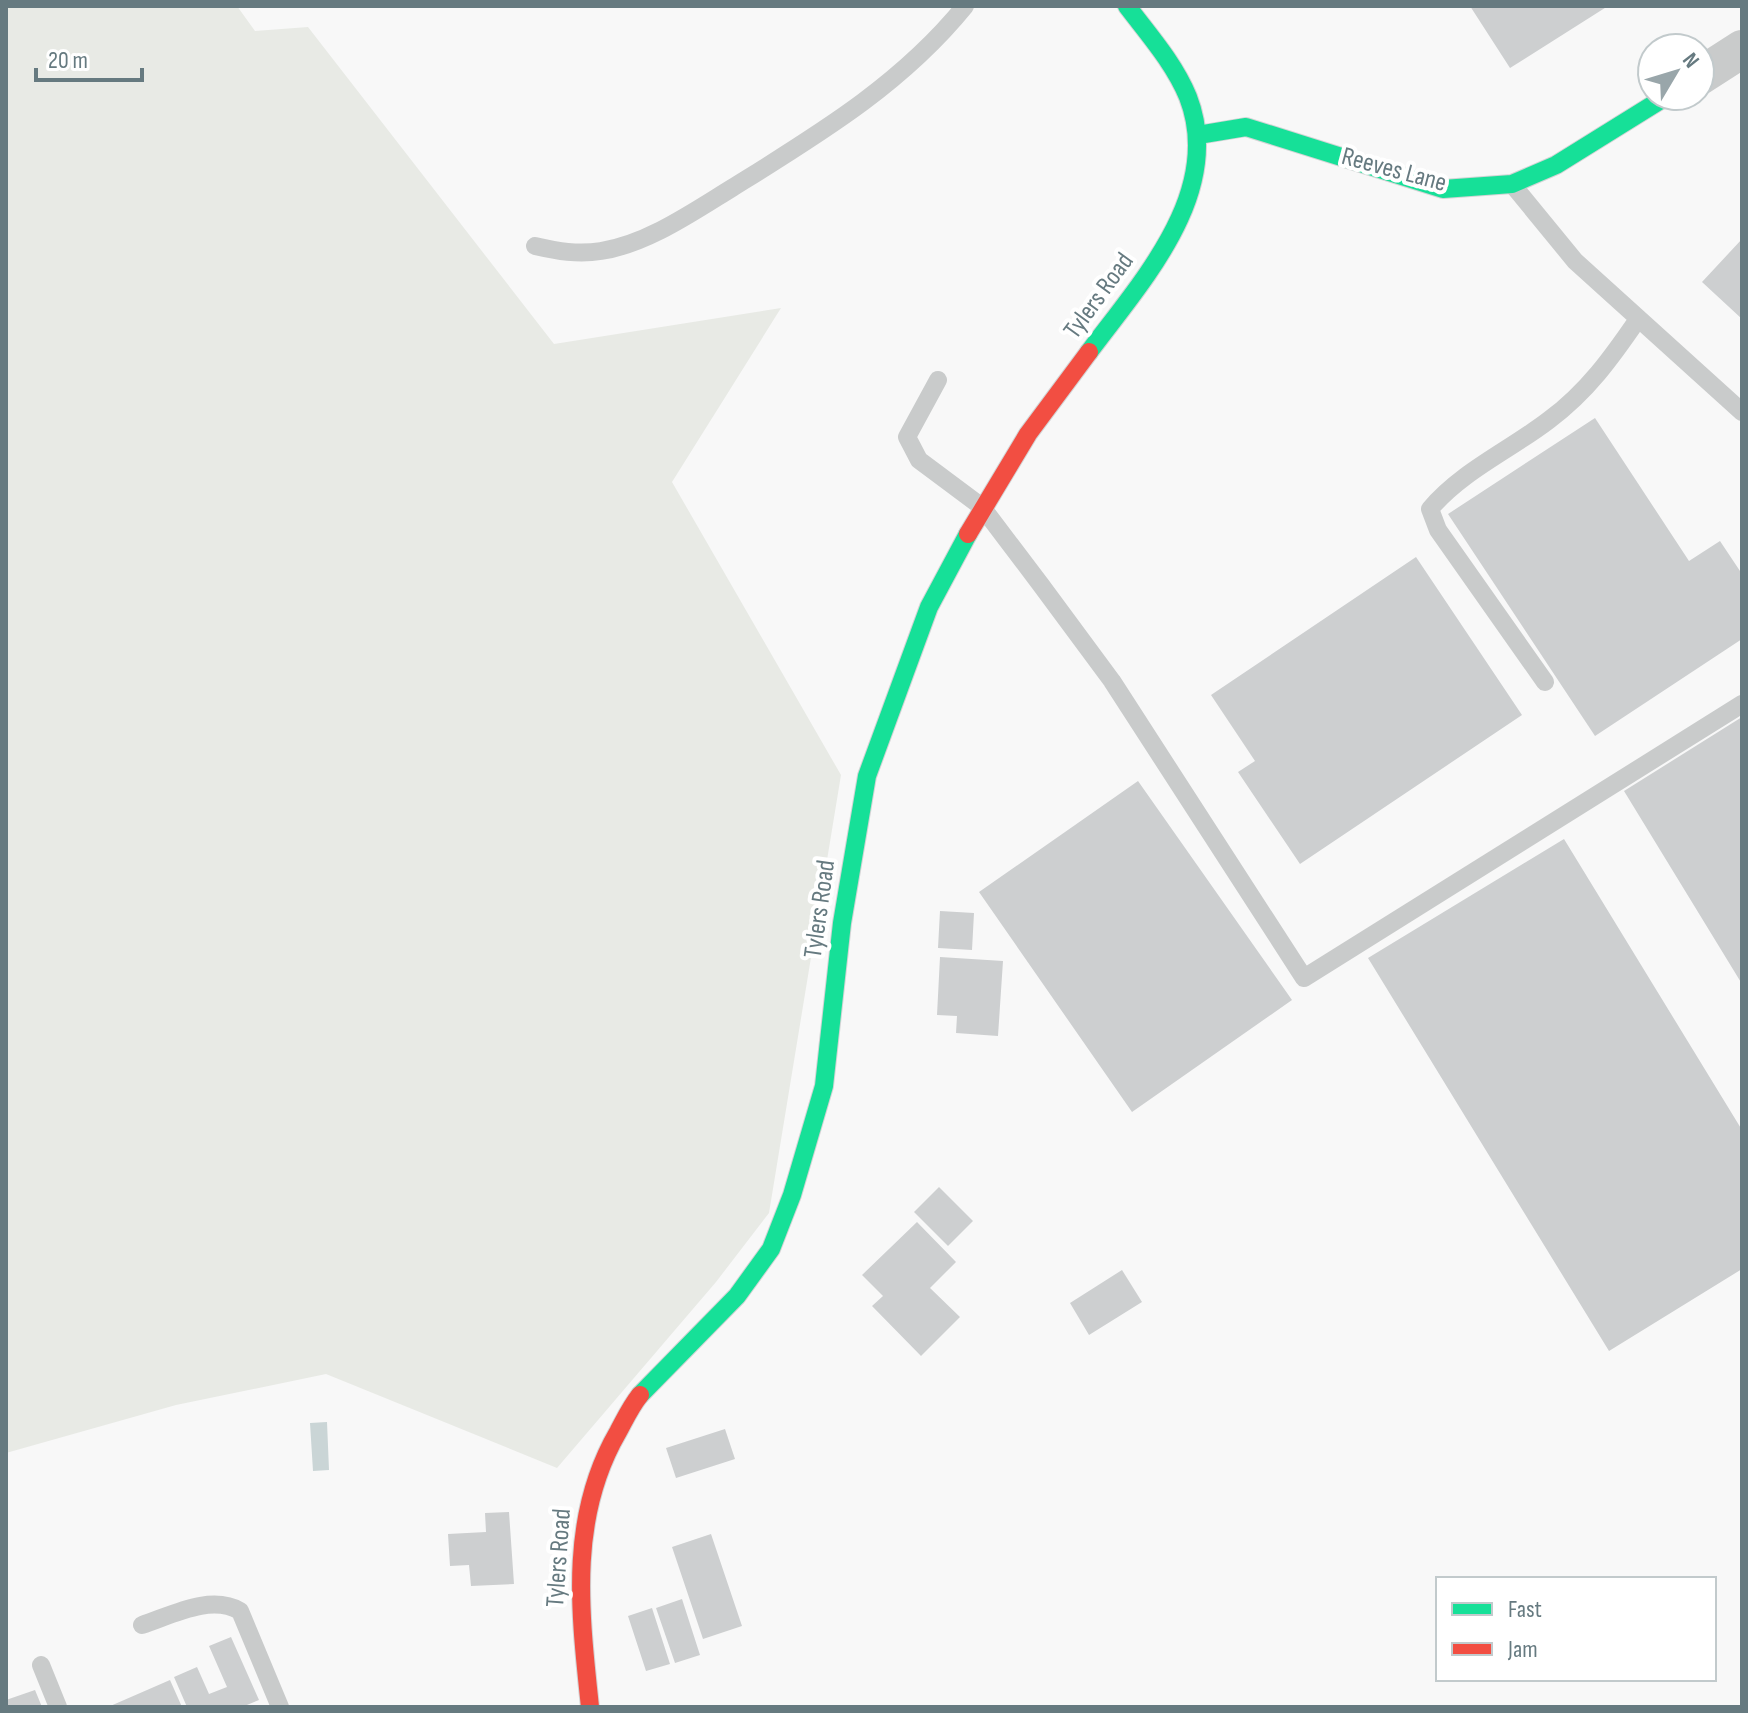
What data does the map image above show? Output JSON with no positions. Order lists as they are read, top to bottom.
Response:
{
  "streets": {
    "street": ["Reeves Lane", "Tylers Road"]
  },
  "crossings": [
    ["Reeves Lane", "Tylers Road"]
  ],
  "legend": ["Fast", "Jam"],
  "scale_bar": "20 m",
  "north": "top right"
}
